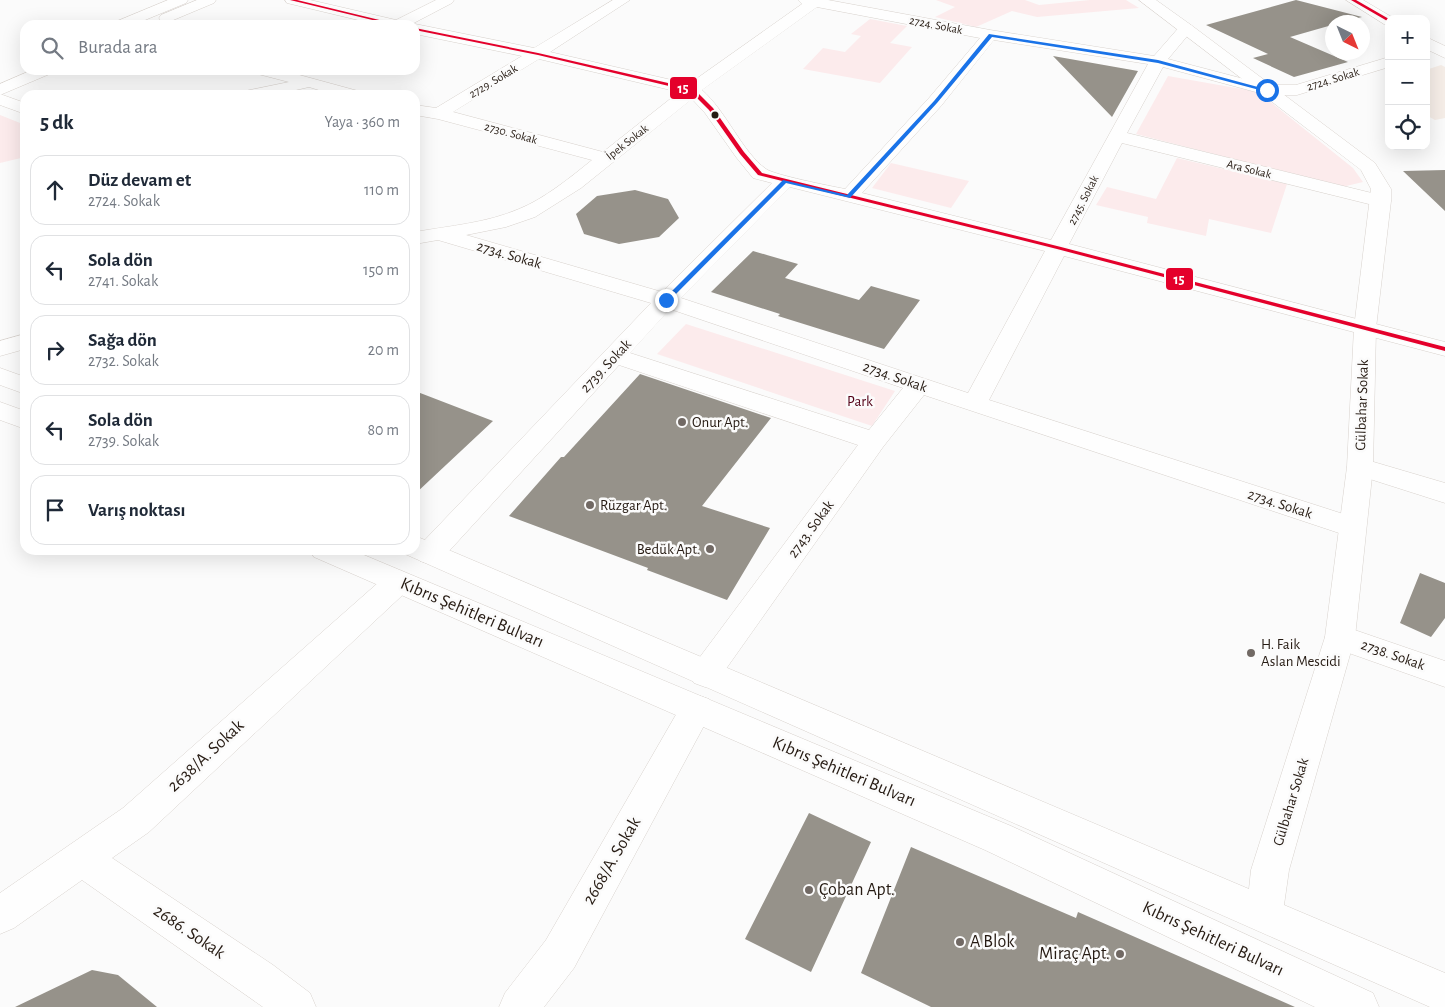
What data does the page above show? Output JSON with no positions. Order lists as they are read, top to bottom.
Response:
{
  "streets": {
    "street": [
      "2724. Sokak",
      "2729. Sokak",
      "2730. Sokak",
      "İpek Sokak",
      "Ara Sokak",
      "2745. Sokak",
      "2734. Sokak",
      "2739. Sokak",
      "Gülbahar Sokak",
      "2743. Sokak",
      "Kıbrıs Şehitleri Bulvarı",
      "2738. Sokak",
      "2638/A. Sokak",
      "2668/A. Sokak",
      "2686. Sokak"
    ]
  },
  "crossings": [
    ["2724. Sokak", "İpek Sokak"],
    ["2724. Sokak", "2745. Sokak"],
    ["2724. Sokak", "Gülbahar Sokak"],
    ["2729. Sokak", "2730. Sokak"],
    ["2730. Sokak", "İpek Sokak"],
    ["İpek Sokak", "2734. Sokak"],
    ["Ara Sokak", "2745. Sokak"],
    ["Ara Sokak", "Gülbahar Sokak"],
    ["2745. Sokak", "2734. Sokak"],
    ["2745. Sokak", "Gülbahar Sokak"],
    ["2734. Sokak", "2739. Sokak"],
    ["2734. Sokak", "Gülbahar Sokak"],
    ["2734. Sokak", "2743. Sokak"],
    ["Gülbahar Sokak", "2738. Sokak"],
    ["Kıbrıs Şehitleri Bulvarı", "2638/A. Sokak"],
    ["Kıbrıs Şehitleri Bulvarı", "2668/A. Sokak"],
    ["2638/A. Sokak", "2686. Sokak"]
  ],
  "parks": ["Park"],
  "places": [
    "Onur Apt.",
    "Rüzgar Apt.",
    "Bedük Apt.",
    "H. Faik Aslan Mescidi",
    "Çoban Apt.",
    "A Blok",
    "Miraç Apt."
  ],
  "lines": ["transit line 15"],
  "north": "bottom right",
  "page": {
    "map_buttons": ["+", "−"],
    "search": "Burada ara",
    "heading": ["5 dk", "Yaya · 360 m"],
    "list": [
      ["Düz devam et", "2724. Sokak", "110 m"],
      ["Sola dön", "2741. Sokak", "150 m"],
      ["Sağa dön", "2732. Sokak", "20 m"],
      ["Sola dön", "2739. Sokak", "80 m"],
      "Varış noktası"
    ]
  }
}
